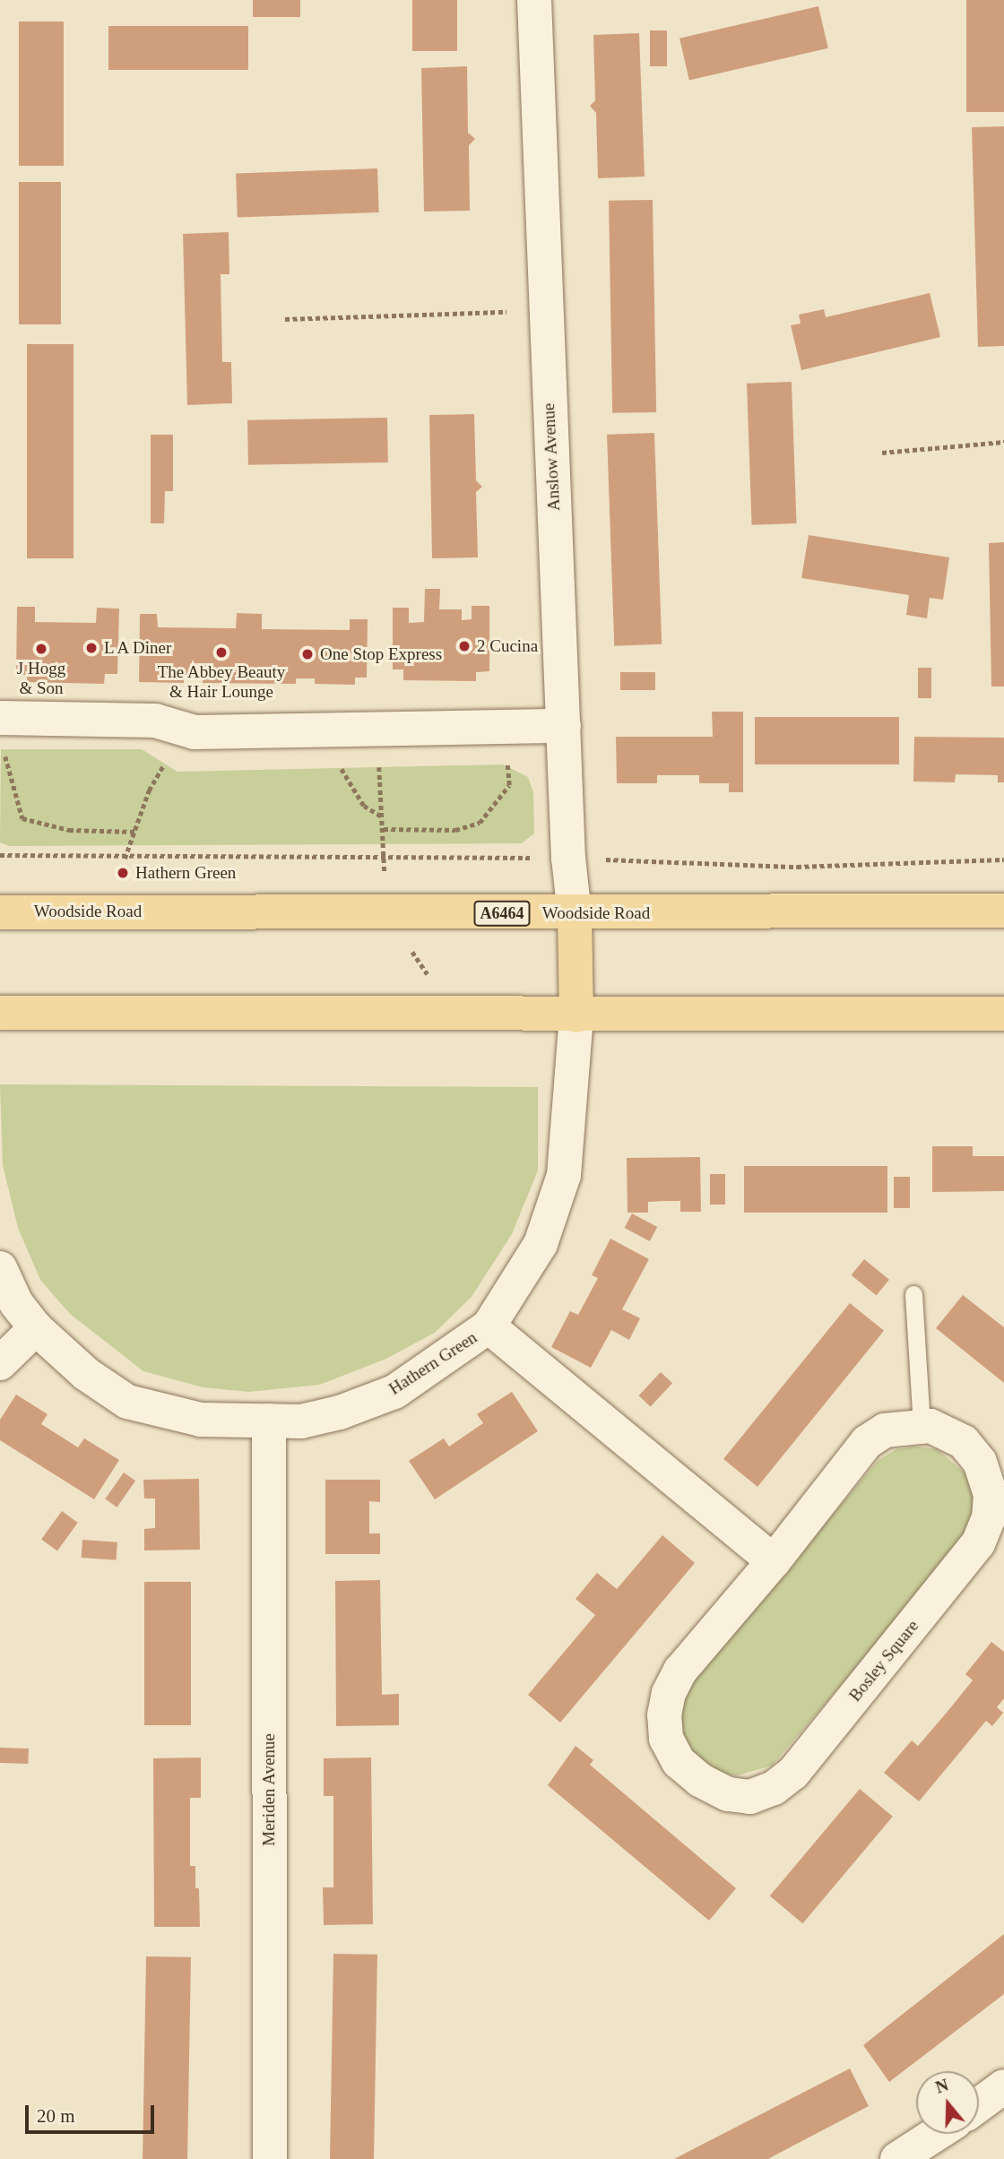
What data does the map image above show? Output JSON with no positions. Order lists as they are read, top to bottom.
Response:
{
  "streets": {
    "main road": ["Woodside Road", "A6464"],
    "street": [
      "Anslow Avenue",
      "Hathern Green",
      "Bosley Square",
      "Meriden Avenue"
    ]
  },
  "crossings": [
    ["Anslow Avenue", "Woodside Road"],
    ["Hathern Green", "Meriden Avenue"]
  ],
  "places": [
    "2 Cucina",
    "L A Diner",
    "J Hogg & Son",
    "The Abbey Beauty & Hair Lounge",
    "One Stop Express",
    "Hathern Green"
  ],
  "scale_bar": "20 m",
  "north": "top"
}
